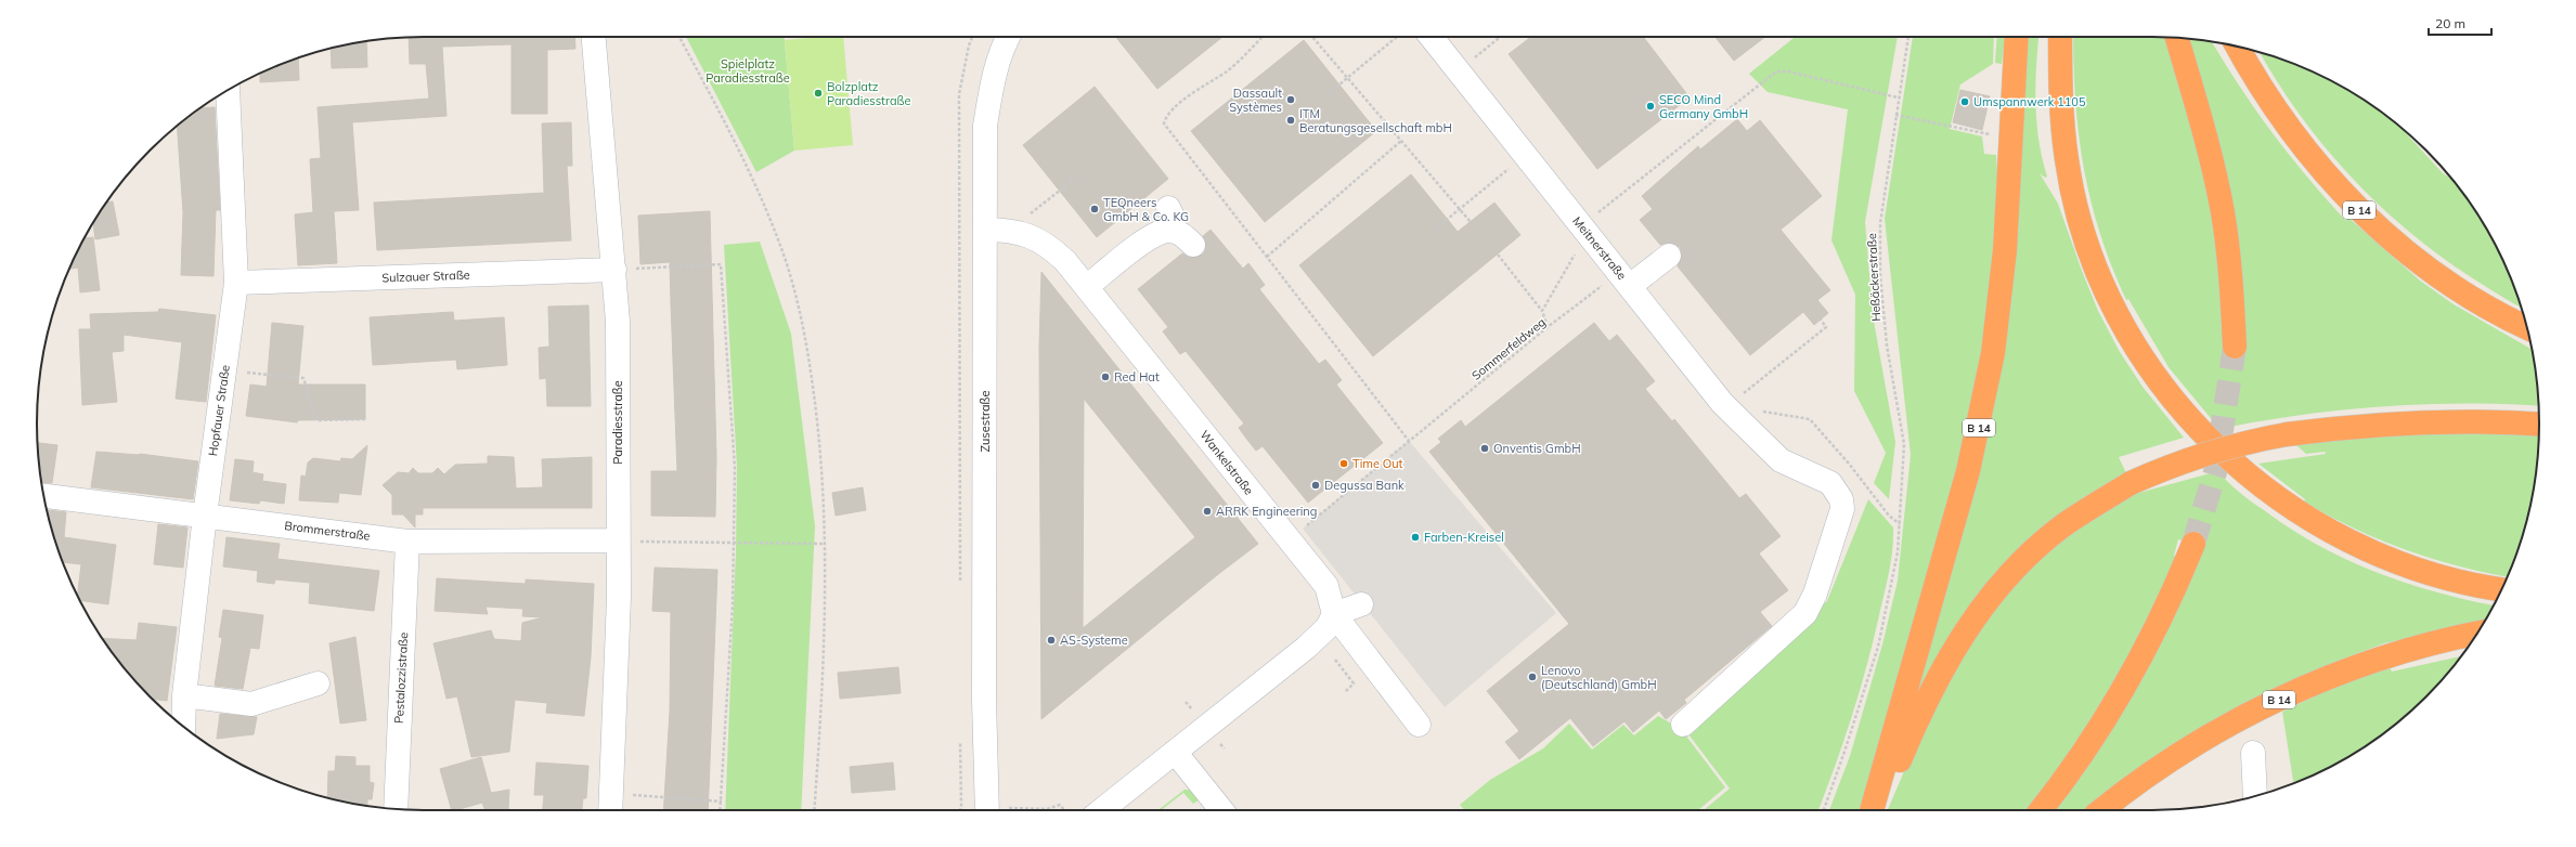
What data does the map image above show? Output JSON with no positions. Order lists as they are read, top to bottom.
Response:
{
  "streets": {
    "highway": ["B 14"],
    "street": [
      "Meitnerstraße",
      "Sulzauer Straße",
      "Hopfauer Straße",
      "Zusestraße",
      "Paradiesstraße",
      "Wankelstraße",
      "Brommerstraße",
      "Pestalozzistraße"
    ],
    "path": ["Heßäckerstraße", "Sommerfeldweg"]
  },
  "crossings": [
    ["Meitnerstraße", "Sommerfeldweg"],
    ["Sulzauer Straße", "Hopfauer Straße"],
    ["Sulzauer Straße", "Paradiesstraße"],
    ["Sommerfeldweg", "Wankelstraße"],
    ["Hopfauer Straße", "Brommerstraße"],
    ["Zusestraße", "Wankelstraße"],
    ["Paradiesstraße", "Brommerstraße"],
    ["Brommerstraße", "Pestalozzistraße"]
  ],
  "parks": ["Spielplatz Paradiesstraße"],
  "places": [
    "Bolzplatz Paradiesstraße",
    "Dassault Systèmes",
    "Umspannwerk 1105",
    "SECO Mind Germany GmbH",
    "ITM Beratungsgesellschaft mbH",
    "TEQneers GmbH & Co. KG",
    "Red Hat",
    "Onventis GmbH",
    "Time Out",
    "Degussa Bank",
    "ARRK Engineering",
    "Farben-Kreisel",
    "AS-Systeme",
    "Lenovo (Deutschland) GmbH"
  ],
  "scale_bar": "20 m"
}
